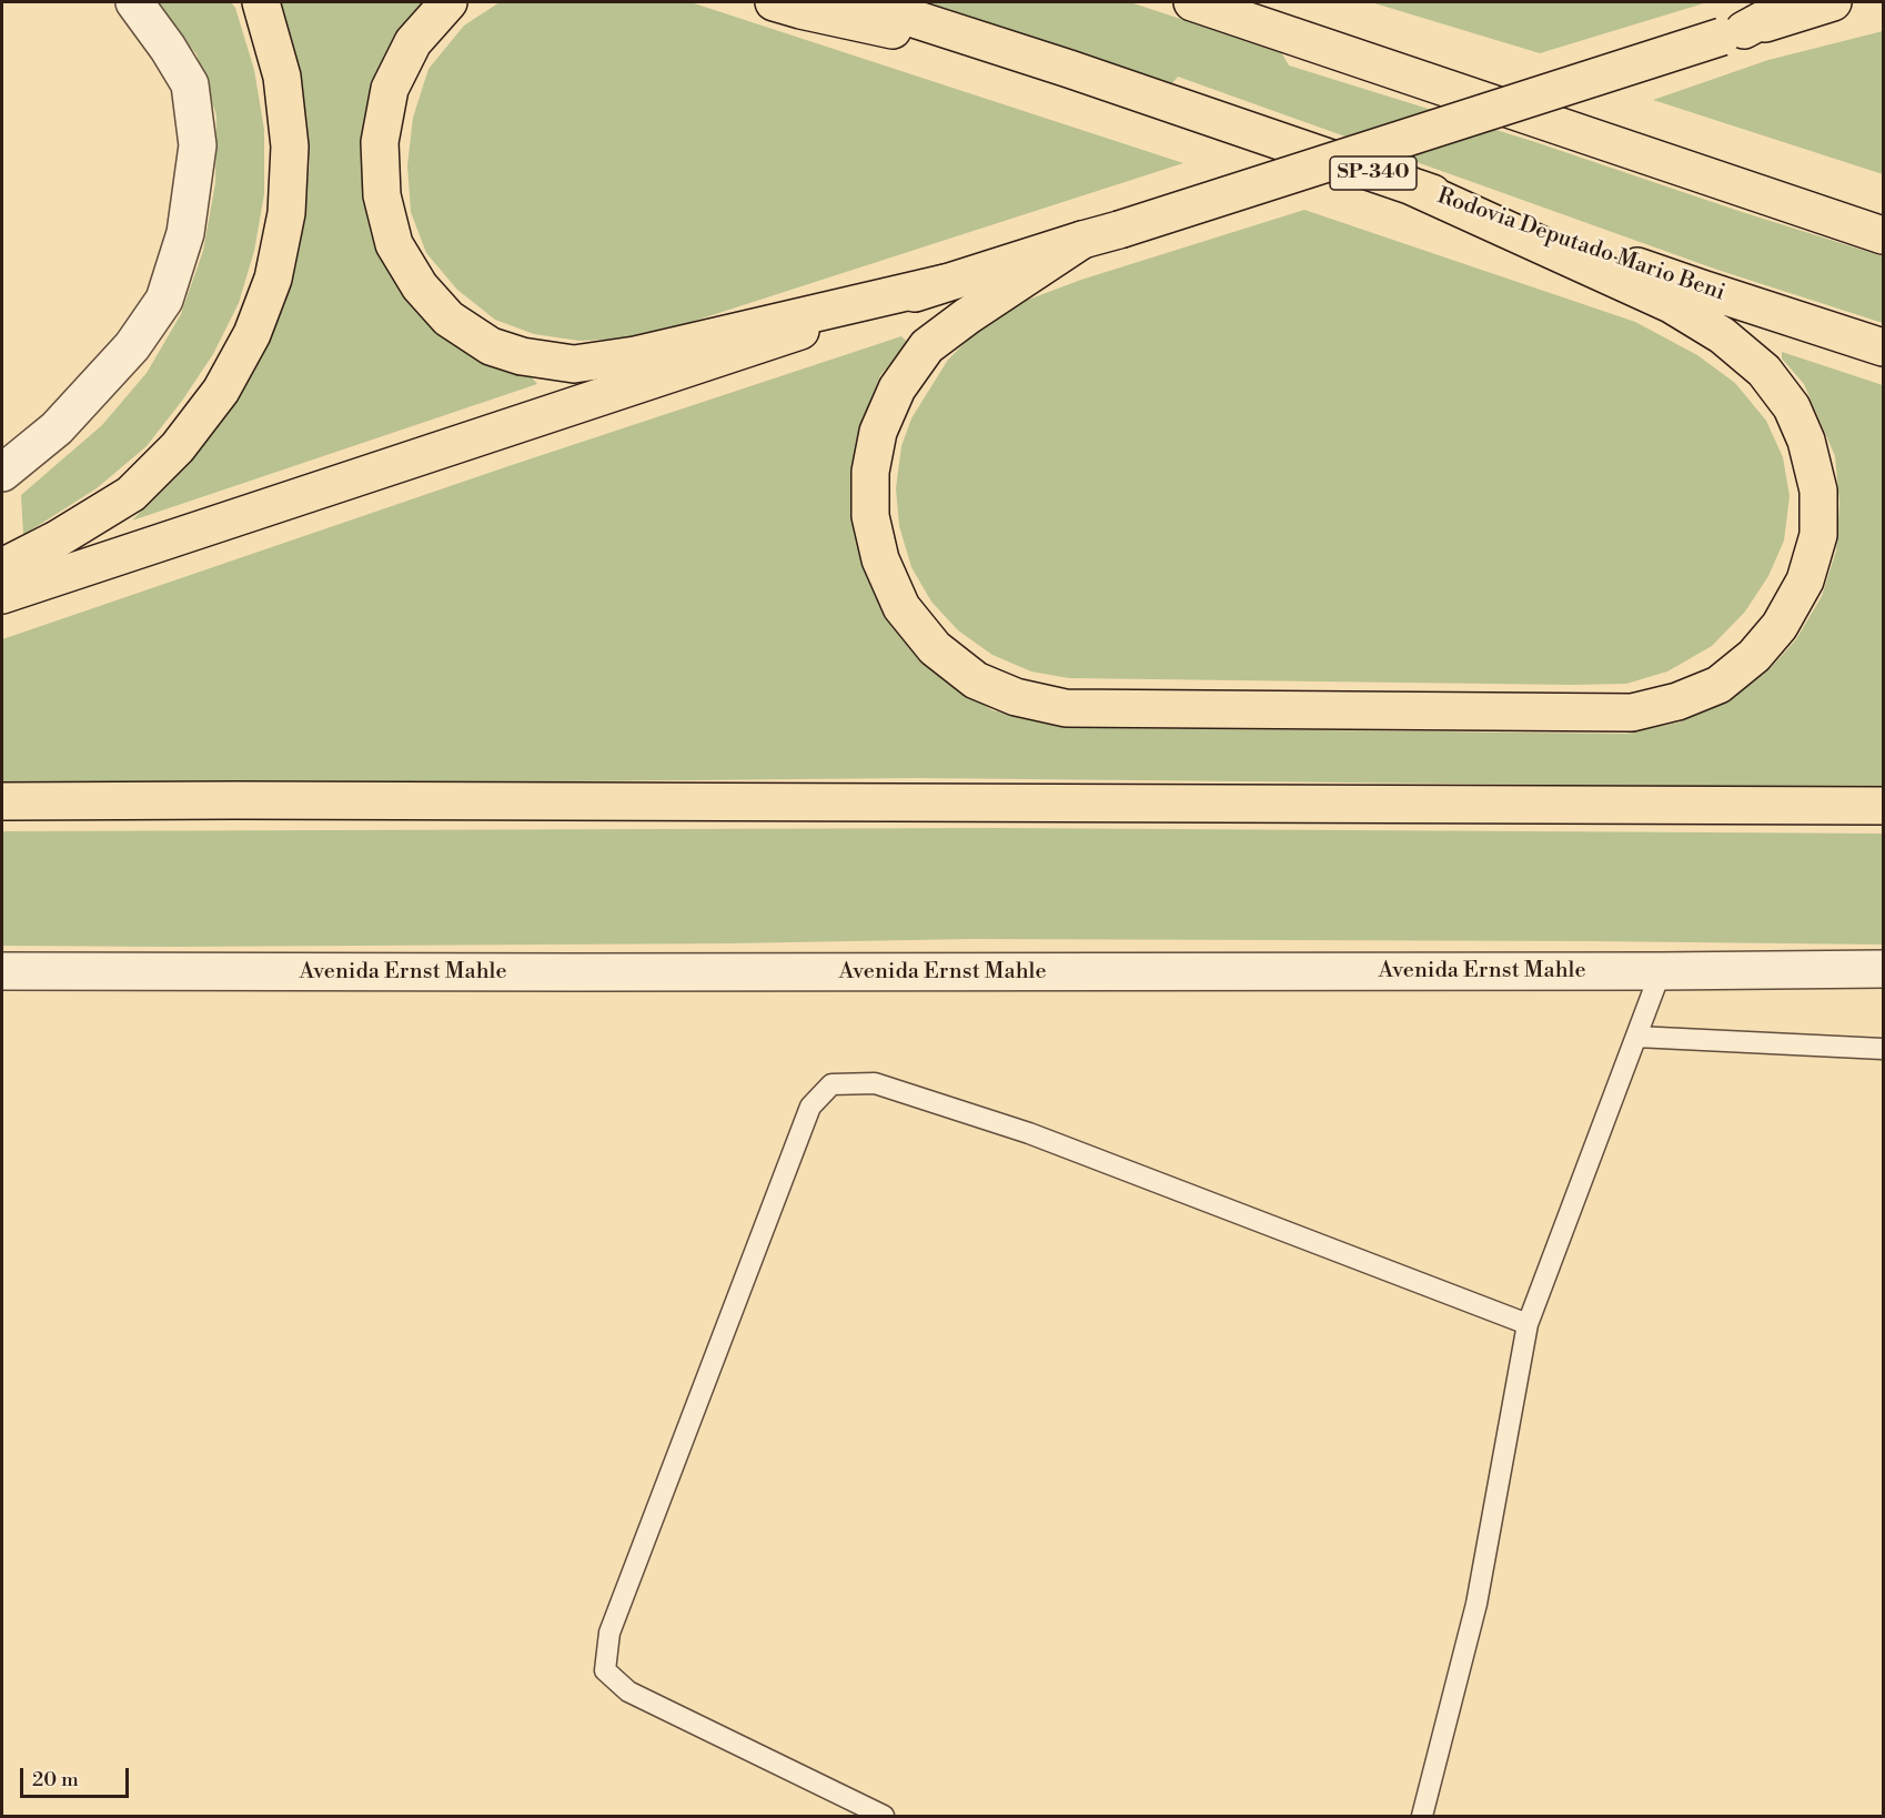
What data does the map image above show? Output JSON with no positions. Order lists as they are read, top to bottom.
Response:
{
  "streets": {
    "main road": ["SP-340", "Rodovia Deputado Mario Beni"],
    "street": ["Avenida Ernst Mahle"]
  },
  "scale_bar": "20 m"
}
